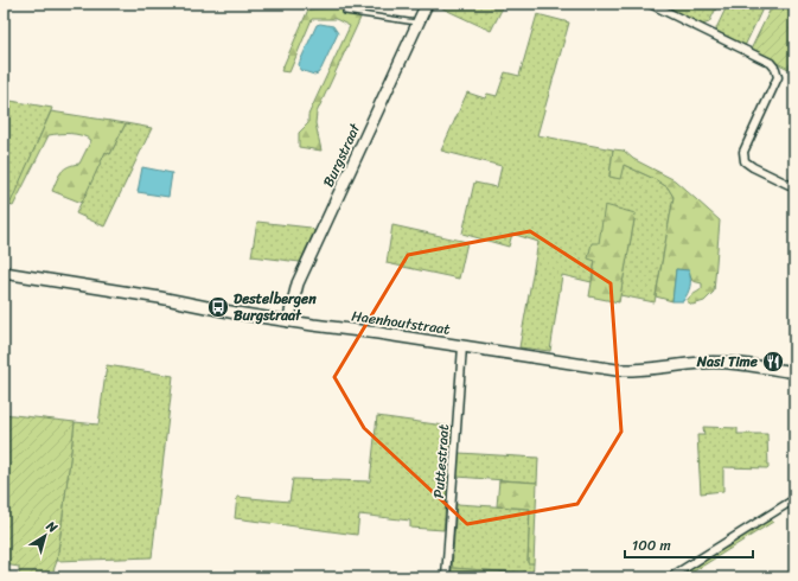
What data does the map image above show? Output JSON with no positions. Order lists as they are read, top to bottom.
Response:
{
  "streets": {
    "street": ["Burgstraat", "Haenhoutstraat", "Puttestraat"]
  },
  "crossings": [
    ["Burgstraat", "Haenhoutstraat"],
    ["Haenhoutstraat", "Puttestraat"]
  ],
  "places": {
    "bus stop": ["Destelbergen Burgstraat"],
    "restaurant": ["Nasi Time"]
  },
  "scale_bar": "100 m",
  "north": "top right"
}
